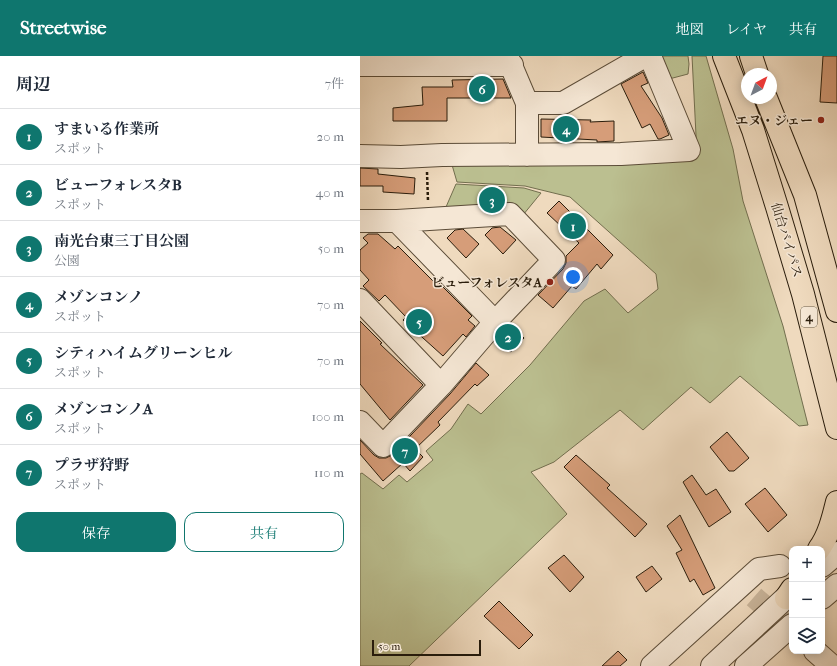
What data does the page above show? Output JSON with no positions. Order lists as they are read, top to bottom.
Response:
{
  "streets": {
    "highway": ["仙台バイパス", "4"]
  },
  "places": ["エヌ・ジェー", "ビューフォレスタA"],
  "scale_bar": "50 m",
  "north": "top right",
  "page": {
    "header": "Streetwise",
    "nav": ["地図", "レイヤ", "共有"],
    "heading": ["周辺", "7件"],
    "pins": [
      "6",
      "4",
      "3",
      "1",
      "5",
      "2",
      "7"
    ],
    "list": [
      {
        "mark": "1",
        "name": "すまいる作業所",
        "note": "スポット",
        "value": "20 m"
      },
      {
        "mark": "2",
        "name": "ビューフォレスタB",
        "note": "スポット",
        "value": "40 m"
      },
      {
        "mark": "3",
        "name": "南光台東三丁目公園",
        "note": "公園",
        "value": "50 m"
      },
      {
        "mark": "4",
        "name": "メゾンコンノ",
        "note": "スポット",
        "value": "70 m"
      },
      {
        "mark": "5",
        "name": "シティハイムグリーンヒル",
        "note": "スポット",
        "value": "70 m"
      },
      {
        "mark": "6",
        "name": "メゾンコンノA",
        "note": "スポット",
        "value": "100 m"
      },
      {
        "mark": "7",
        "name": "プラザ狩野",
        "note": "スポット",
        "value": "110 m"
      }
    ],
    "buttons": ["保存", "共有"],
    "map_buttons": ["+", "−"],
    "scale": "50 m"
  }
}
